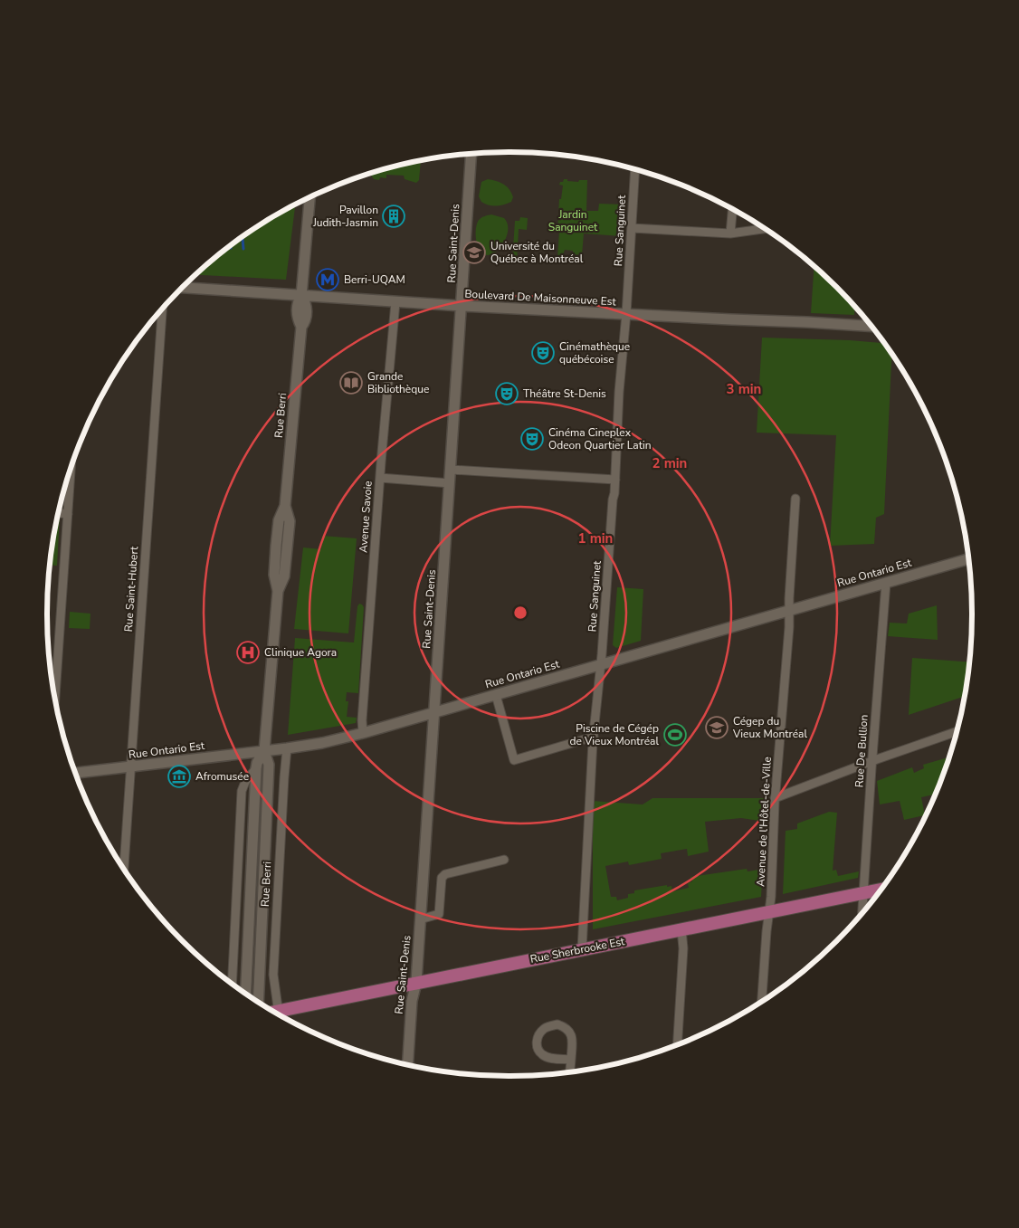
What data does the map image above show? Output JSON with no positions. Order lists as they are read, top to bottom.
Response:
{
  "streets": {
    "main road": [
      "Rue Saint-Denis",
      "Boulevard De Maisonneuve Est",
      "Rue Berri",
      "Rue Ontario Est",
      "Rue Sherbrooke Est"
    ],
    "street": [
      "Rue Sanguinet",
      "Avenue Savoie",
      "Rue Saint-Hubert",
      "Rue De Bullion",
      "Avenue de l'Hôtel-de-Ville"
    ]
  },
  "crossings": [
    ["Rue Sanguinet", "Boulevard De Maisonneuve Est"],
    ["Rue Sanguinet", "Rue Ontario Est"],
    ["Rue Sanguinet", "Rue Sherbrooke Est"],
    ["Rue Saint-Denis", "Boulevard De Maisonneuve Est"],
    ["Rue Saint-Denis", "Rue Ontario Est"],
    ["Rue Saint-Denis", "Rue Sherbrooke Est"],
    ["Boulevard De Maisonneuve Est", "Rue Berri"],
    ["Boulevard De Maisonneuve Est", "Avenue Savoie"],
    ["Rue Berri", "Rue Ontario Est"],
    ["Avenue Savoie", "Rue Ontario Est"],
    ["Rue Ontario Est", "Rue Saint-Hubert"],
    ["Rue Ontario Est", "Rue De Bullion"],
    ["Rue Ontario Est", "Avenue de l'Hôtel-de-Ville"],
    ["Rue De Bullion", "Rue Sherbrooke Est"],
    ["Avenue de l'Hôtel-de-Ville", "Rue Sherbrooke Est"]
  ],
  "parks": ["Jardin Sanguinet"],
  "places": {
    "building": ["Pavillon Judith-Jasmin"],
    "school or university": ["Université du Québec à Montréal", "Cégep du Vieux Montréal"],
    "metro station": ["Berri-UQAM"],
    "theatre": ["Cinémathèque québécoise", "Théâtre St-Denis", "Cinéma Cineplex Odeon Quartier Latin"],
    "library": ["Grande Bibliothèque"],
    "hospital": ["Clinique Agora"],
    "sports": ["Piscine de Cégép de Vieux Montréal"],
    "museum": ["Afromusée"]
  },
  "rings": ["3 min", "2 min", "1 min"]
}
